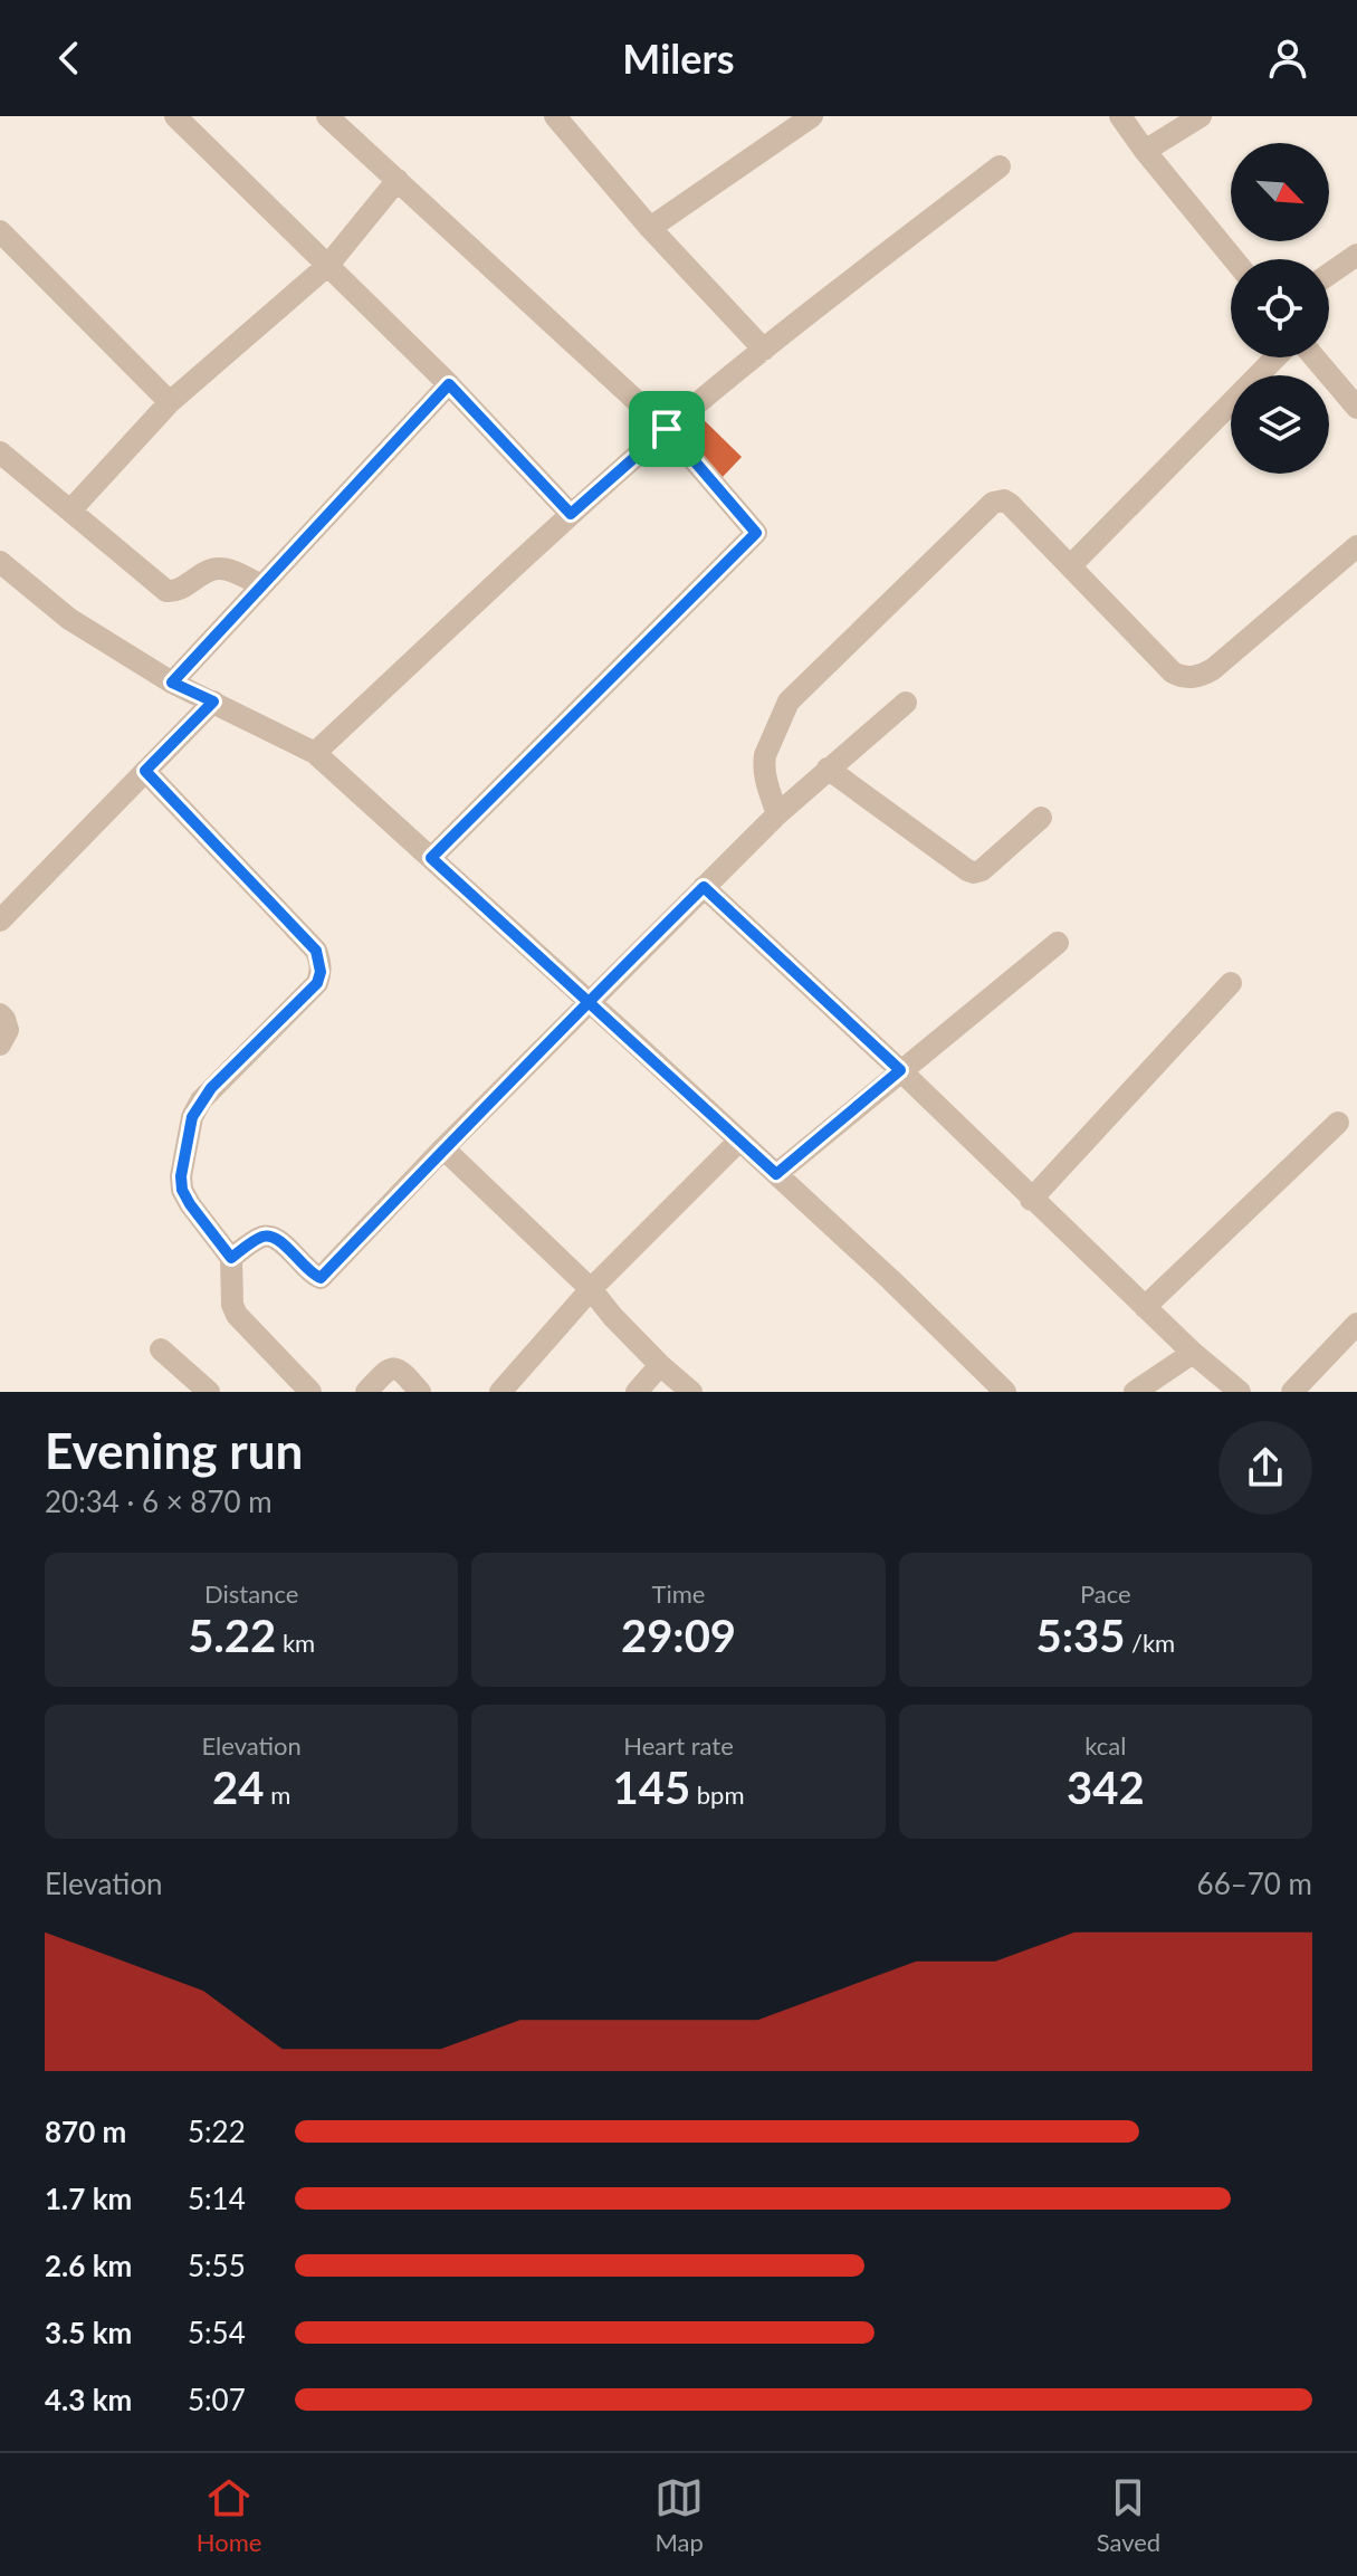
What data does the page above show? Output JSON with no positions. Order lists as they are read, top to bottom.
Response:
{
  "north": "bottom right",
  "page": {
    "header": "Milers",
    "heading": ["Evening run", "20:34 · 6 × 870 m"],
    "stats": [
      ["Distance", "5.22 km"],
      ["Time", "29:09"],
      ["Pace", "5:35 /km"],
      ["Elevation", "24 m"],
      ["Heart rate", "145 bpm"],
      ["kcal", "342"]
    ],
    "chart": ["Elevation", "66–70 m"],
    "list": [
      {
        "name": "870 m",
        "note": "5:22"
      },
      {
        "name": "1.7 km",
        "note": "5:14"
      },
      {
        "name": "2.6 km",
        "note": "5:55"
      },
      {
        "name": "3.5 km",
        "note": "5:54"
      },
      {
        "name": "4.3 km",
        "note": "5:07"
      }
    ],
    "tabs": ["Home", "Map", "Saved"]
  }
}
